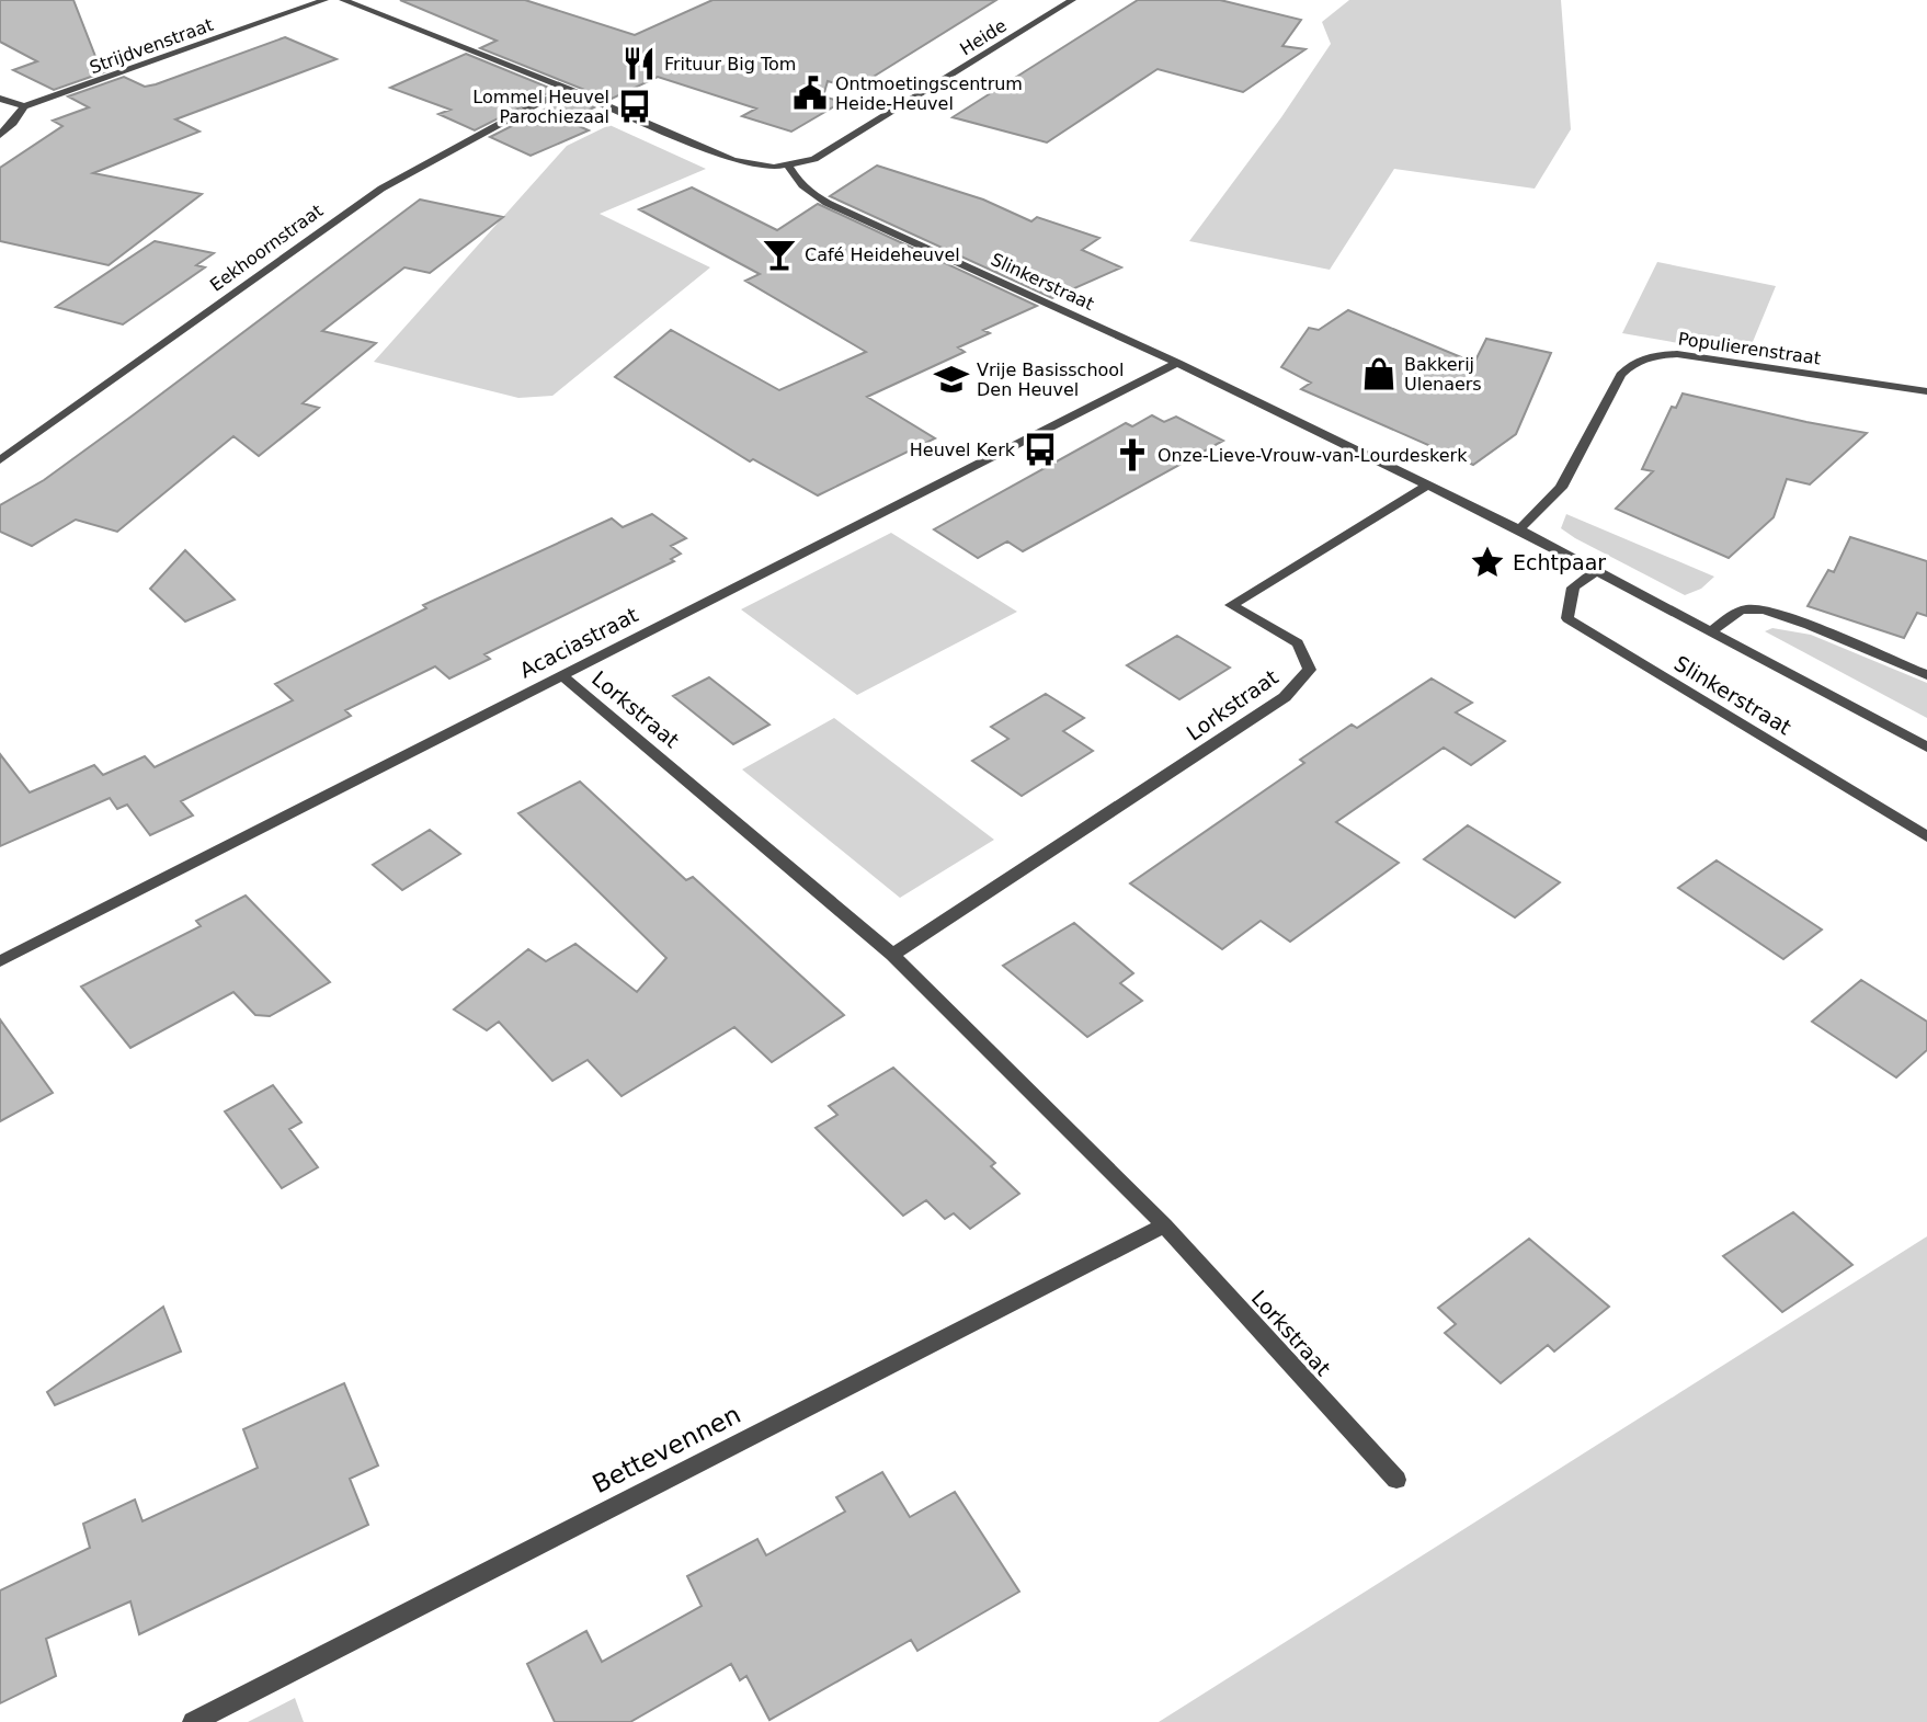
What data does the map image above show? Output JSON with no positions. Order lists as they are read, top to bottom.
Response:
{
  "streets": {
    "street": [
      "Heide",
      "Strijdvenstraat",
      "Eekhoornstraat",
      "Slinkerstraat",
      "Populierenstraat",
      "Acaciastraat",
      "Lorkstraat",
      "Bettevennen"
    ]
  },
  "crossings": [
    ["Heide", "Slinkerstraat"],
    ["Slinkerstraat", "Populierenstraat"],
    ["Slinkerstraat", "Acaciastraat"],
    ["Slinkerstraat", "Lorkstraat"],
    ["Acaciastraat", "Lorkstraat"],
    ["Lorkstraat", "Bettevennen"]
  ],
  "places": {
    "restaurant": ["Frituur Big Tom"],
    "public building": ["Ontmoetingscentrum Heide-Heuvel"],
    "bus stop": ["Lommel Heuvel Parochiezaal", "Heuvel Kerk"],
    "bar": ["Café Heideheuvel"],
    "shop": ["Bakkerij Ulenaers"],
    "school or university": ["Vrije Basisschool Den Heuvel"],
    "church": ["Onze-Lieve-Vrouw-van-Lourdeskerk"],
    "place": ["Echtpaar"]
  }
}
